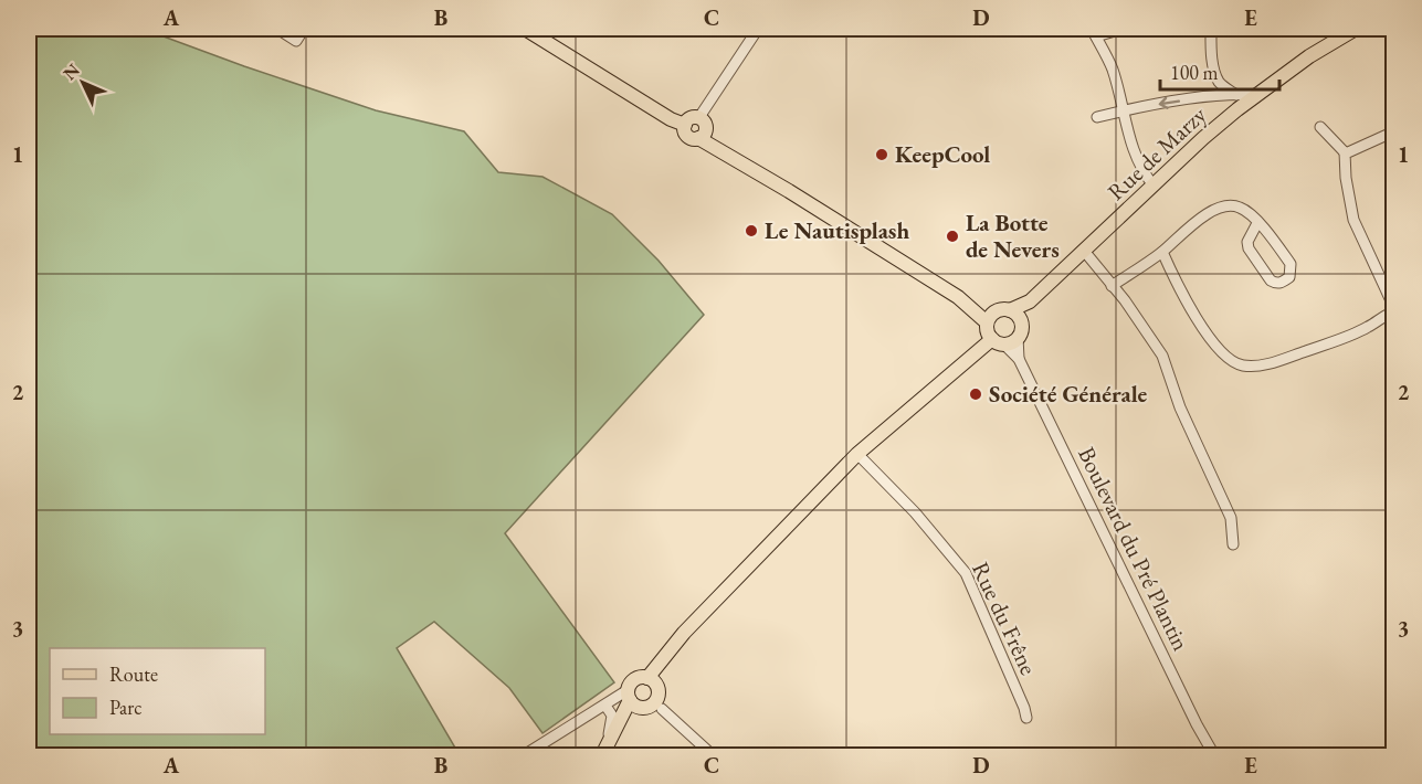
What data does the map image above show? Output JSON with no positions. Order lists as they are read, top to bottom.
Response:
{
  "streets": {
    "main road": ["Rue de Marzy"],
    "street": ["Boulevard du Pré Plantin", "Rue du Frêne"]
  },
  "crossings": [
    ["Rue de Marzy", "Boulevard du Pré Plantin"]
  ],
  "places": [
    "KeepCool",
    "Le Nautisplash",
    "La Botte de Nevers",
    "Société Générale"
  ],
  "legend": ["Route", "Parc"],
  "scale_bar": "100 m",
  "north": "top left",
  "grid": {
    "columns": [
      "A",
      "B",
      "C",
      "D",
      "E"
    ],
    "rows": ["1", "2", "3"]
  }
}
